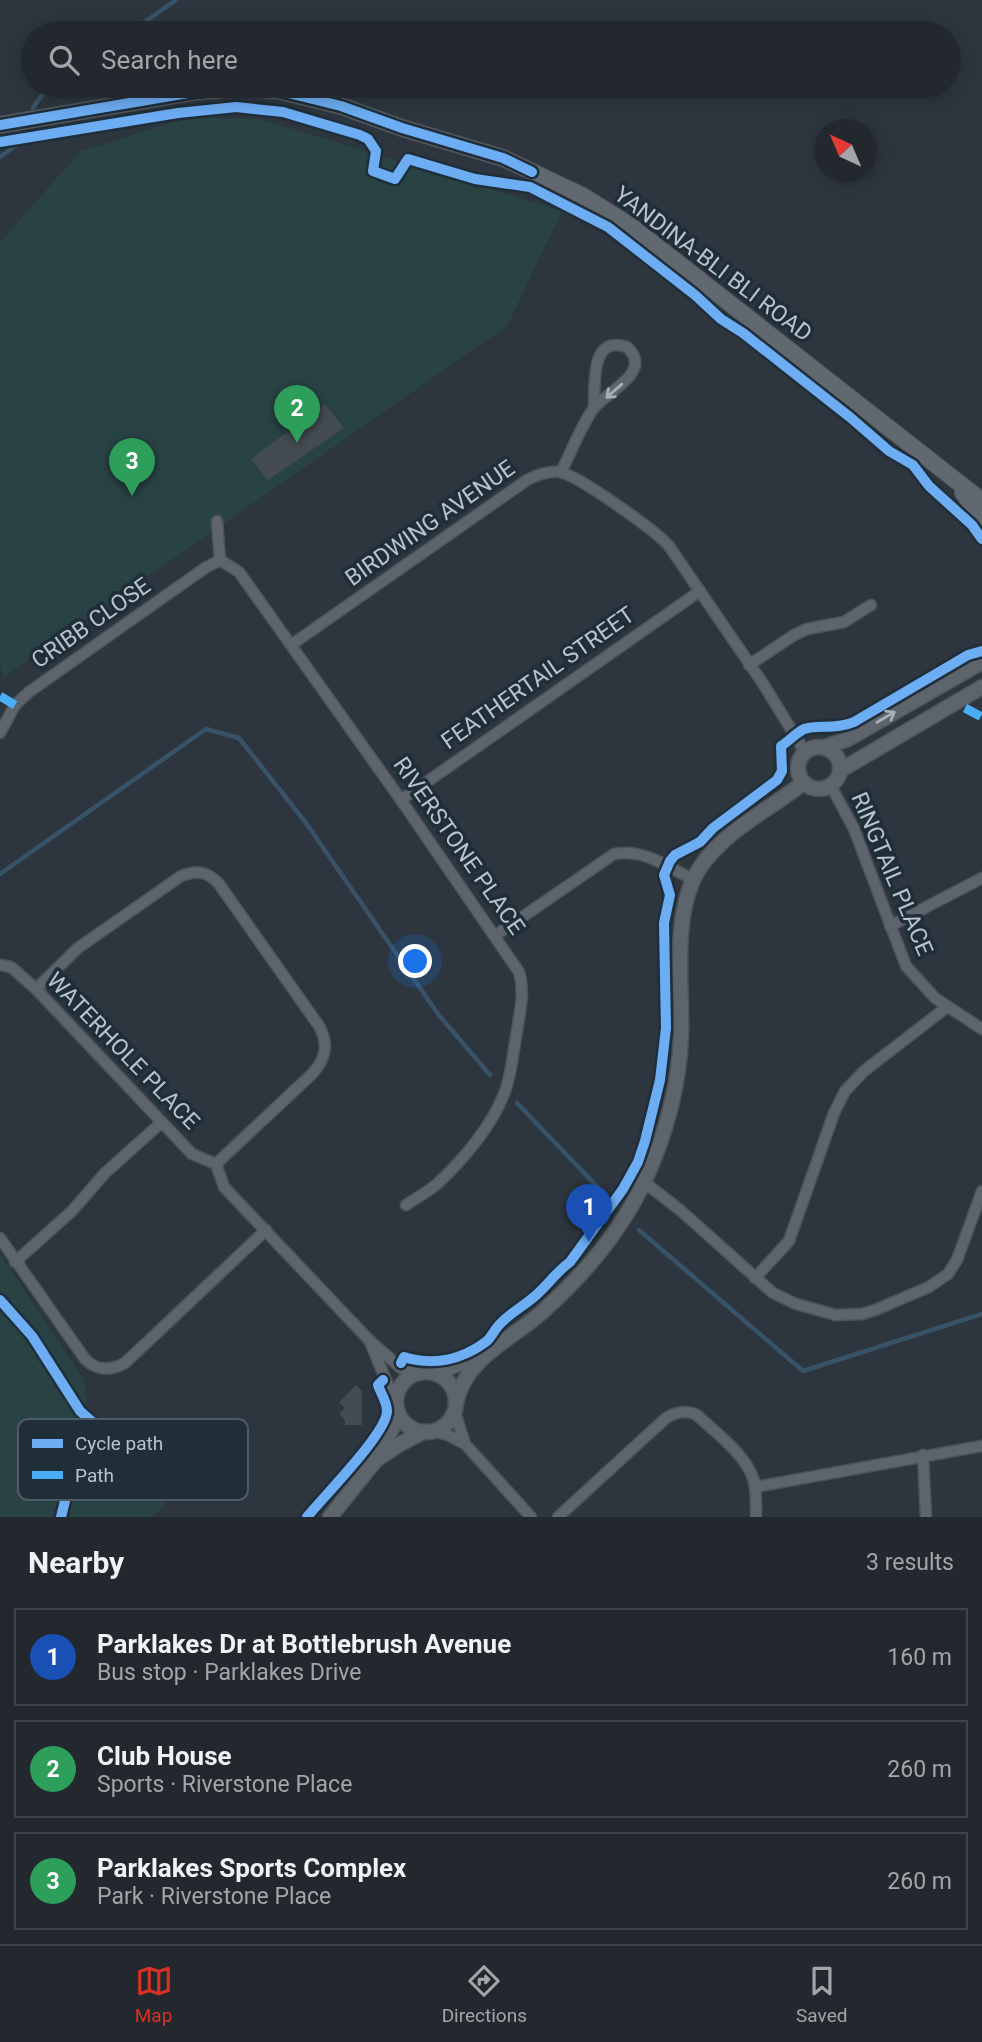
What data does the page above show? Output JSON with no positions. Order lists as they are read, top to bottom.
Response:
{
  "streets": {
    "main road": ["YANDINA-BLI BLI ROAD"],
    "street": [
      "BIRDWING AVENUE",
      "CRIBB CLOSE",
      "FEATHERTAIL STREET",
      "RIVERSTONE PLACE",
      "RINGTAIL PLACE",
      "WATERHOLE PLACE"
    ]
  },
  "crossings": [
    ["BIRDWING AVENUE", "RIVERSTONE PLACE"],
    ["CRIBB CLOSE", "RIVERSTONE PLACE"],
    ["FEATHERTAIL STREET", "RIVERSTONE PLACE"]
  ],
  "legend": ["Cycle path", "Path"],
  "north": "top left",
  "page": {
    "search": "Search here",
    "pins": ["2", "3", "1"],
    "heading": ["Nearby", "3 results"],
    "list": [
      {
        "mark": "1",
        "name": "Parklakes Dr at Bottlebrush Avenue",
        "note": "Bus stop · Parklakes Drive",
        "value": "160 m"
      },
      {
        "mark": "2",
        "name": "Club House",
        "note": "Sports · Riverstone Place",
        "value": "260 m"
      },
      {
        "mark": "3",
        "name": "Parklakes Sports Complex",
        "note": "Park · Riverstone Place",
        "value": "260 m"
      }
    ],
    "nav": ["Map", "Directions", "Saved"]
  }
}
